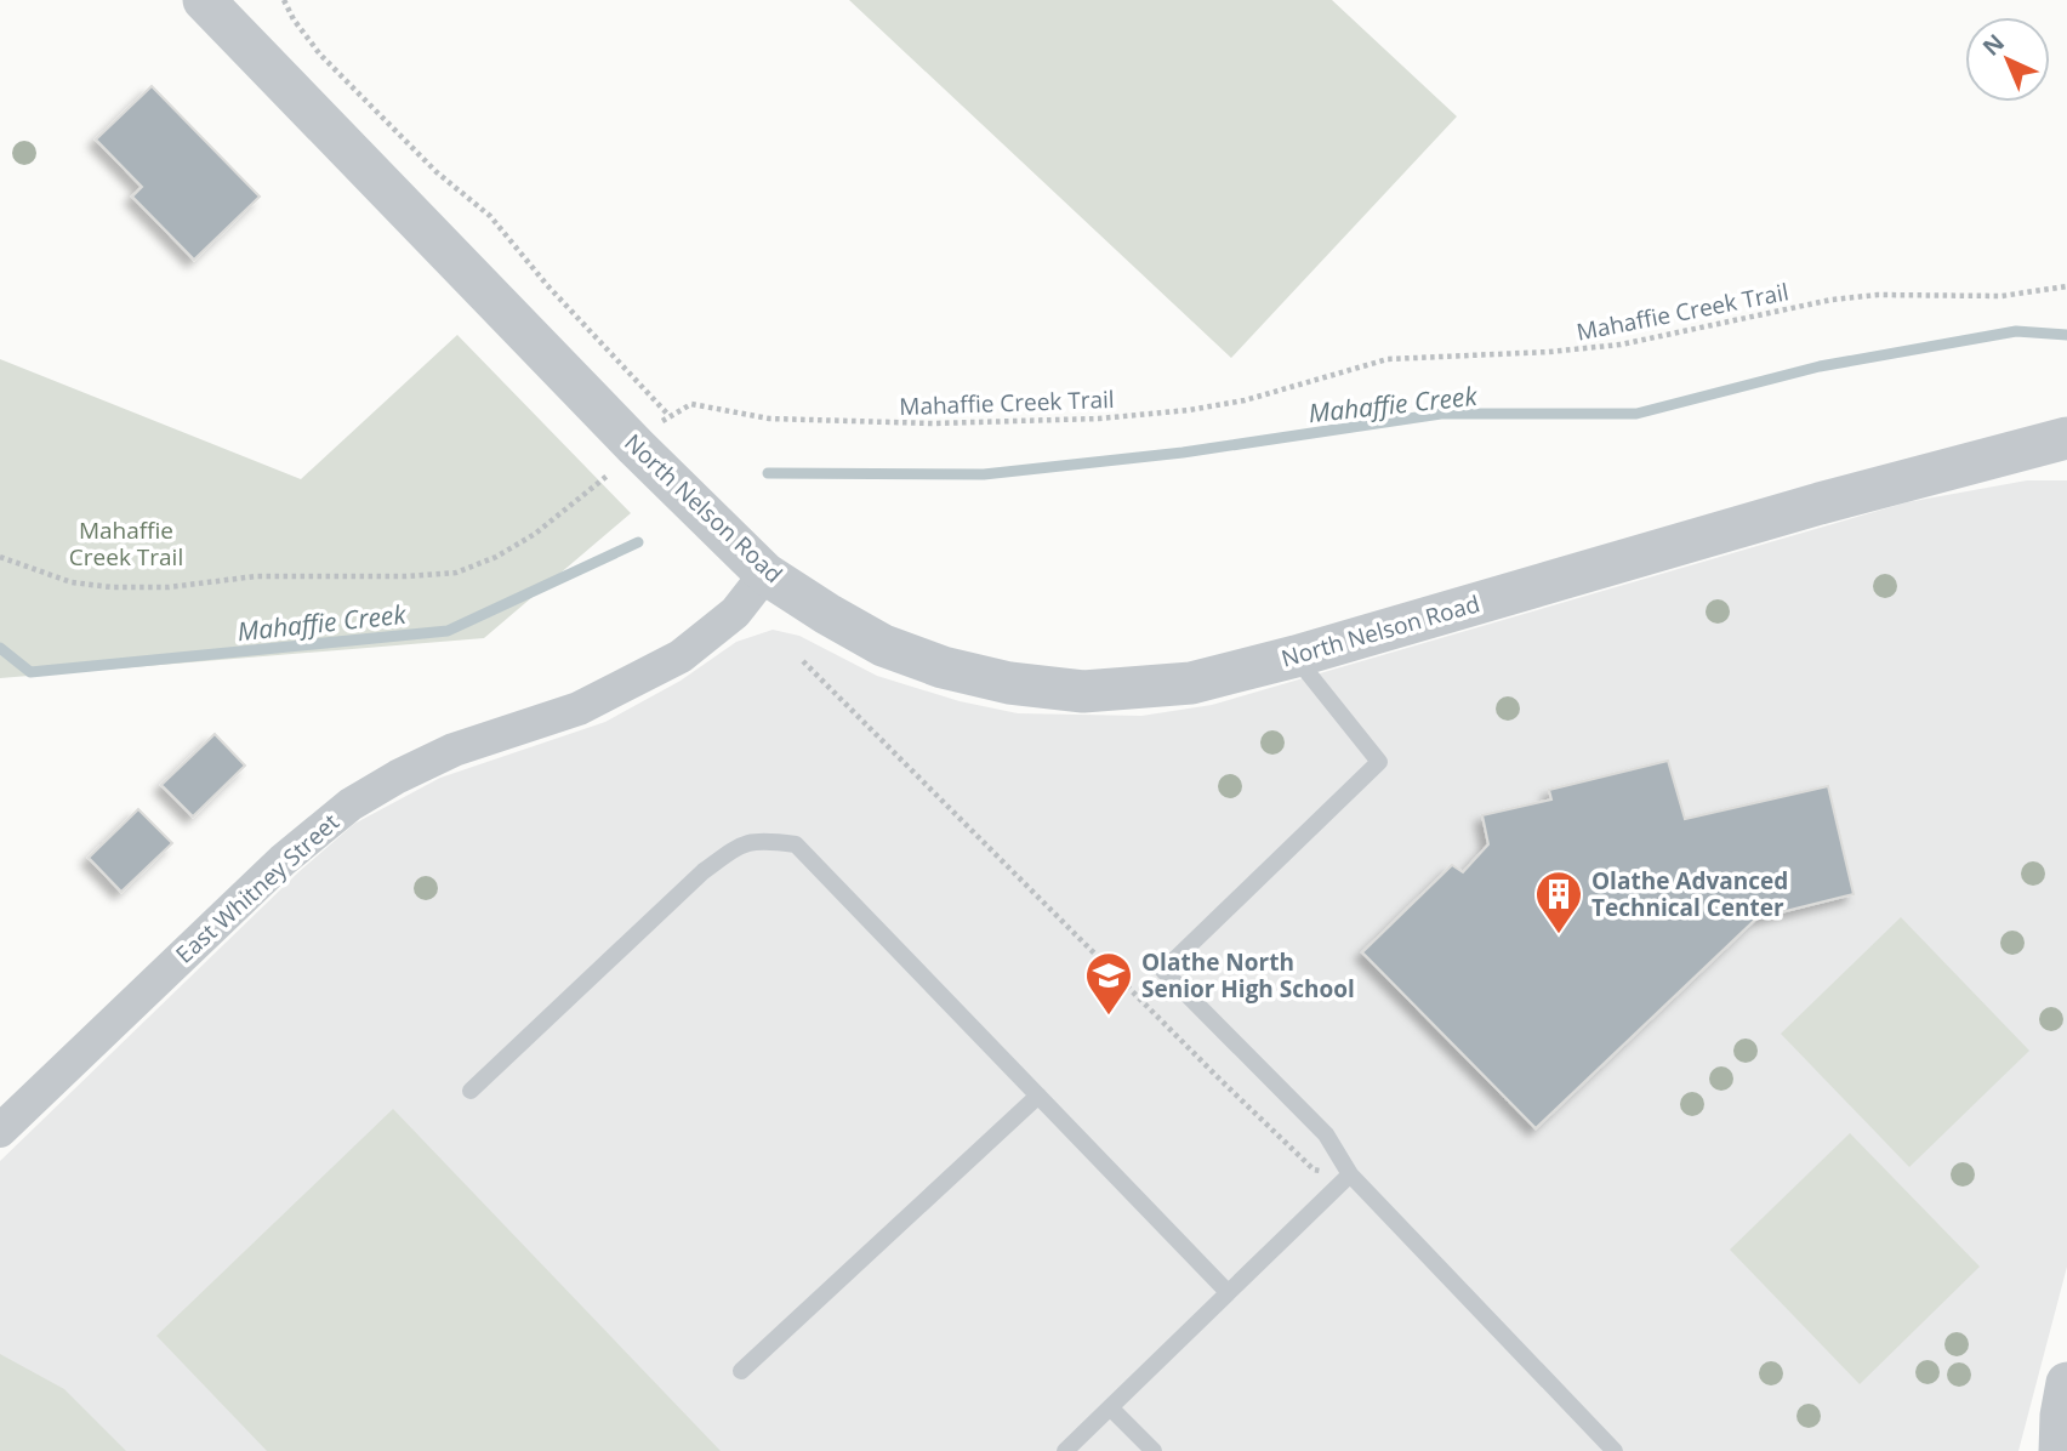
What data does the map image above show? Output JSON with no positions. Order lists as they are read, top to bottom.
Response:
{
  "streets": {
    "street": ["North Nelson Road", "East Whitney Street"],
    "path": ["Mahaffie Creek Trail"]
  },
  "crossings": [
    ["North Nelson Road", "East Whitney Street"]
  ],
  "water": ["Mahaffie Creek"],
  "parks": ["Mahaffie Creek Trail"],
  "places": {
    "building": ["Olathe Advanced Technical Center"],
    "school or university": ["Olathe North Senior High School"]
  },
  "north": "top left"
}
